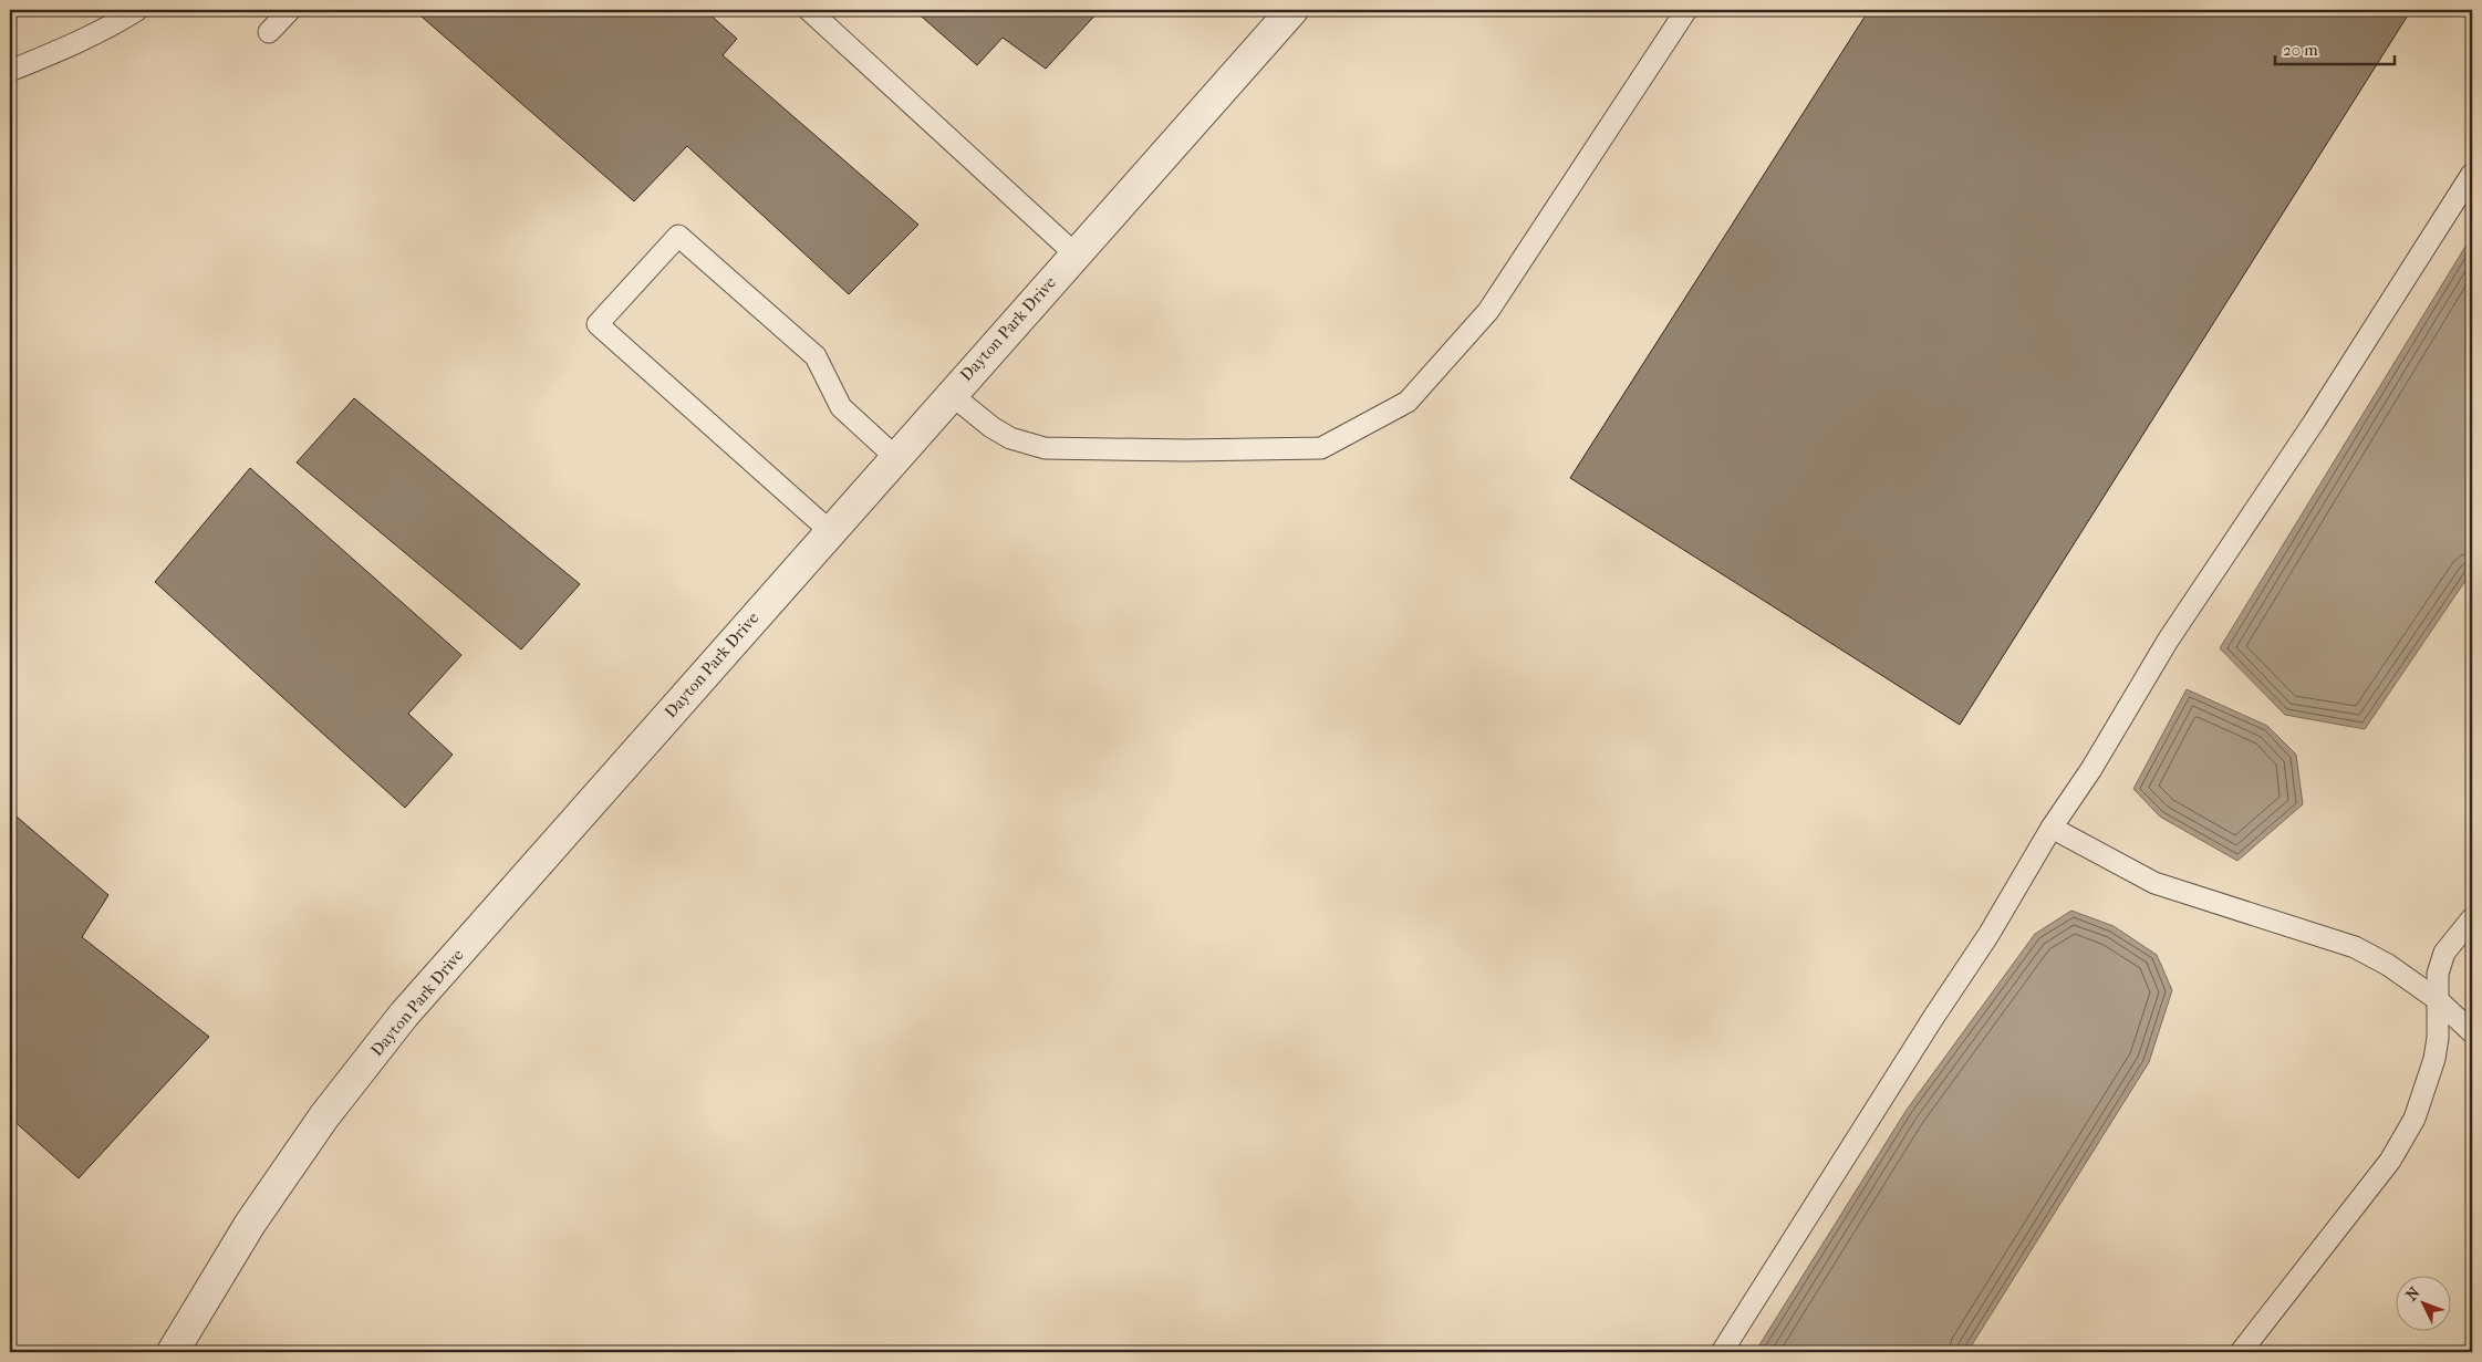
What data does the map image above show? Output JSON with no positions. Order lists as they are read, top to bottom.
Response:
{
  "streets": {
    "street": ["Dayton Park Drive"]
  },
  "scale_bar": "20 m",
  "north": "top left"
}
